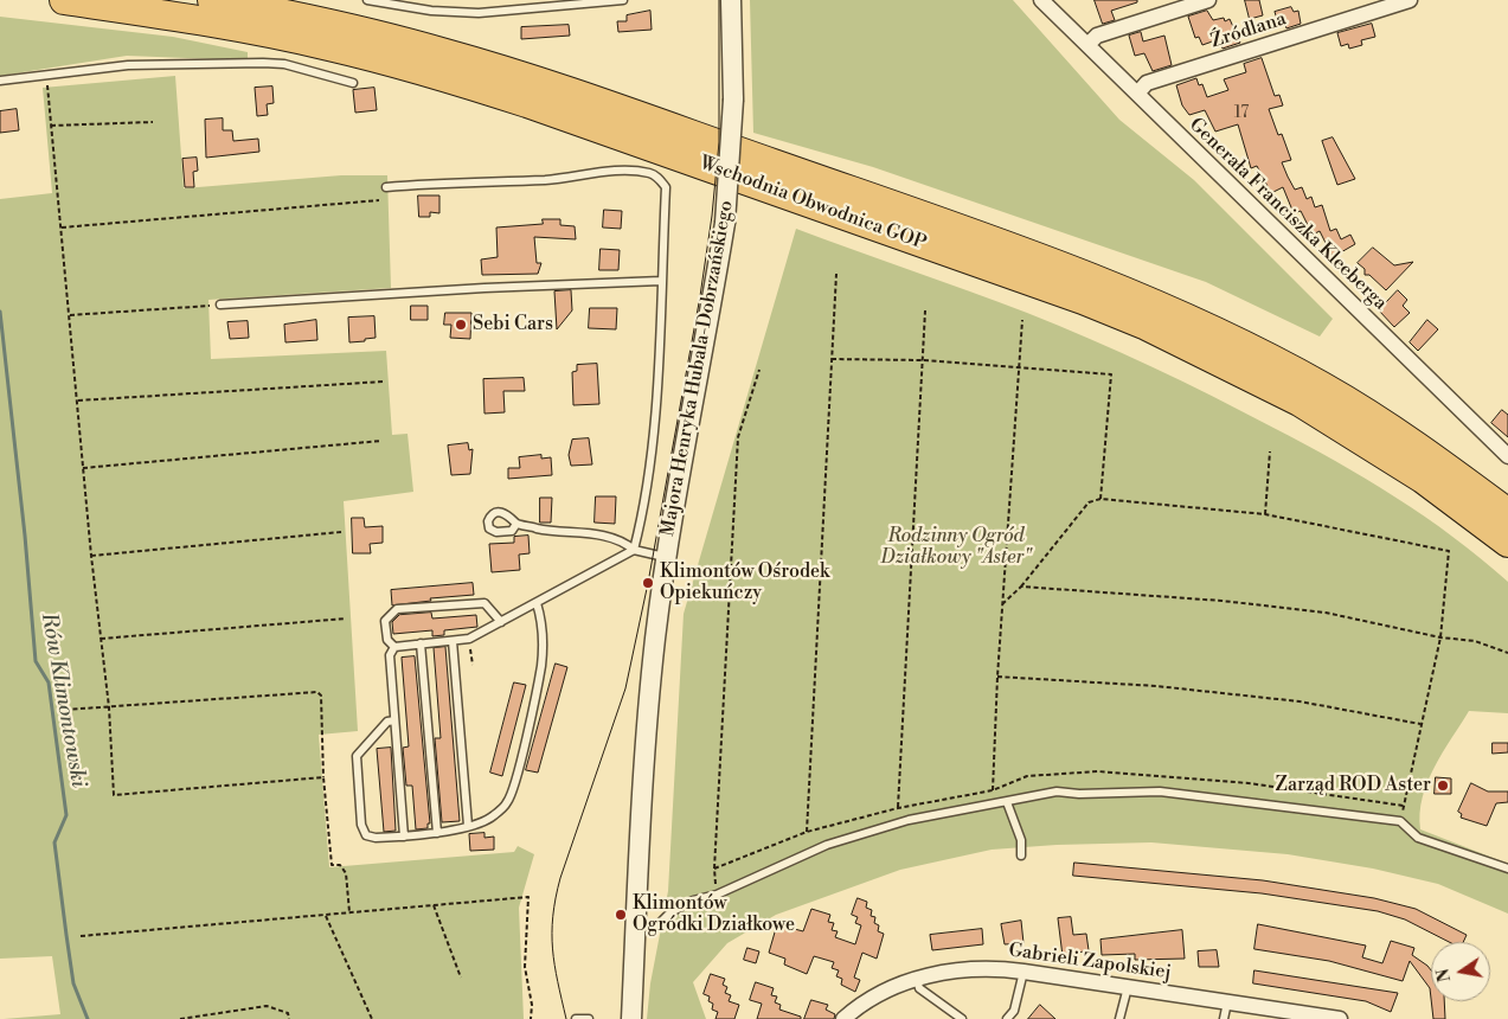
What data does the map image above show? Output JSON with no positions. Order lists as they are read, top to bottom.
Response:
{
  "streets": {
    "highway": ["Wschodnia Obwodnica GOP"],
    "street": [
      "Źródlana",
      "Generała Franciszka Kleeberga",
      "Majora Henryka Hubala-Dobrzańskiego",
      "Gabrieli Zapolskiej"
    ]
  },
  "crossings": [
    ["Źródlana", "Generała Franciszka Kleeberga"]
  ],
  "water": ["Rów Klimontowski"],
  "parks": ["Rodzinny Ogród Działkowy \"Aster\""],
  "places": [
    "Sebi Cars",
    "Klimontów Ośrodek Opiekuńczy",
    "Zarząd ROD Aster",
    "Klimontów Ogródki Działkowe"
  ],
  "house_numbers": ["17"],
  "north": "left"
}
